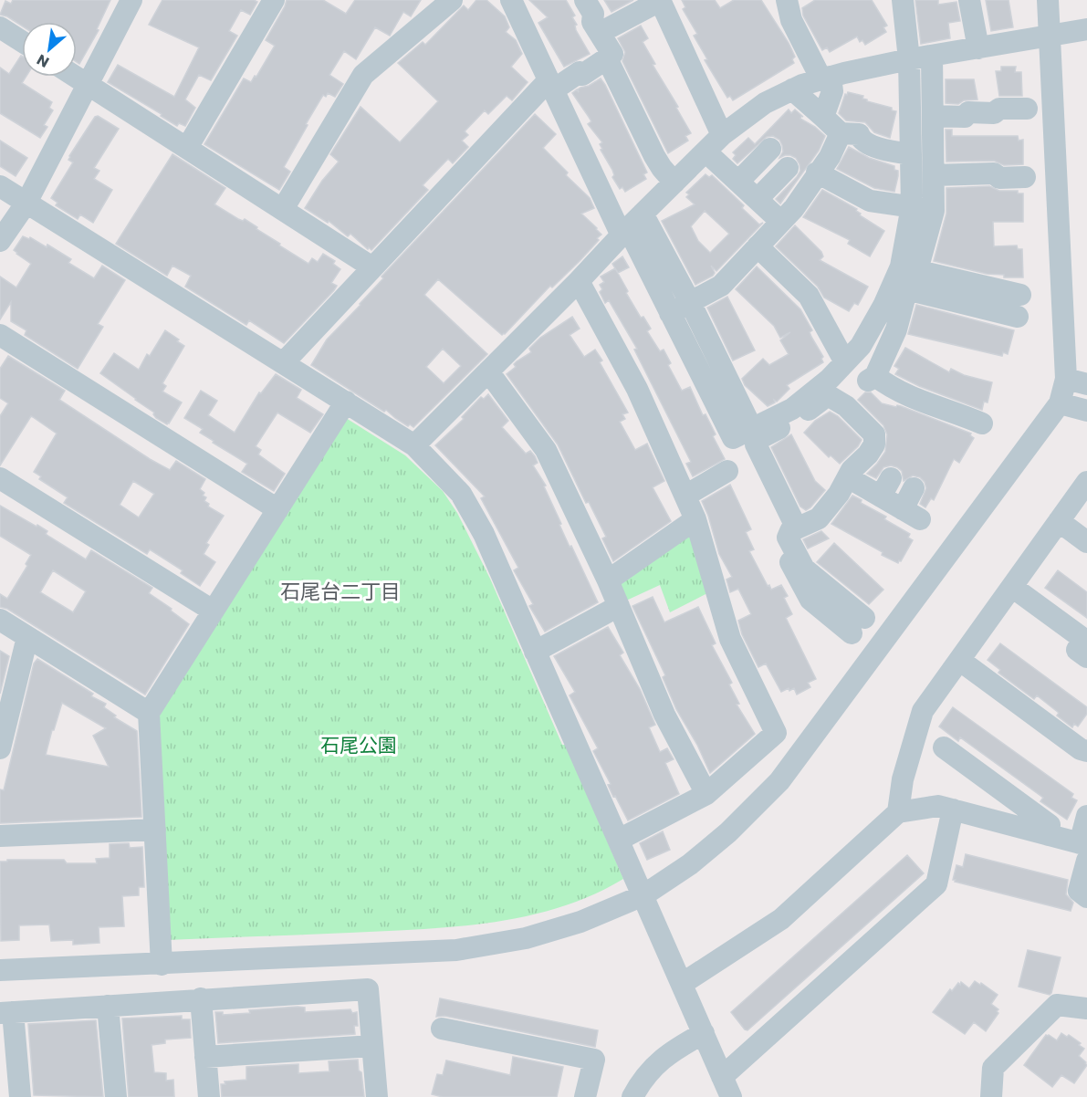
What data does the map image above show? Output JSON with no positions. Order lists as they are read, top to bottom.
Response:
{
  "districts": ["石尾台二丁目"],
  "parks": ["石尾公園"],
  "north": "bottom left"
}
